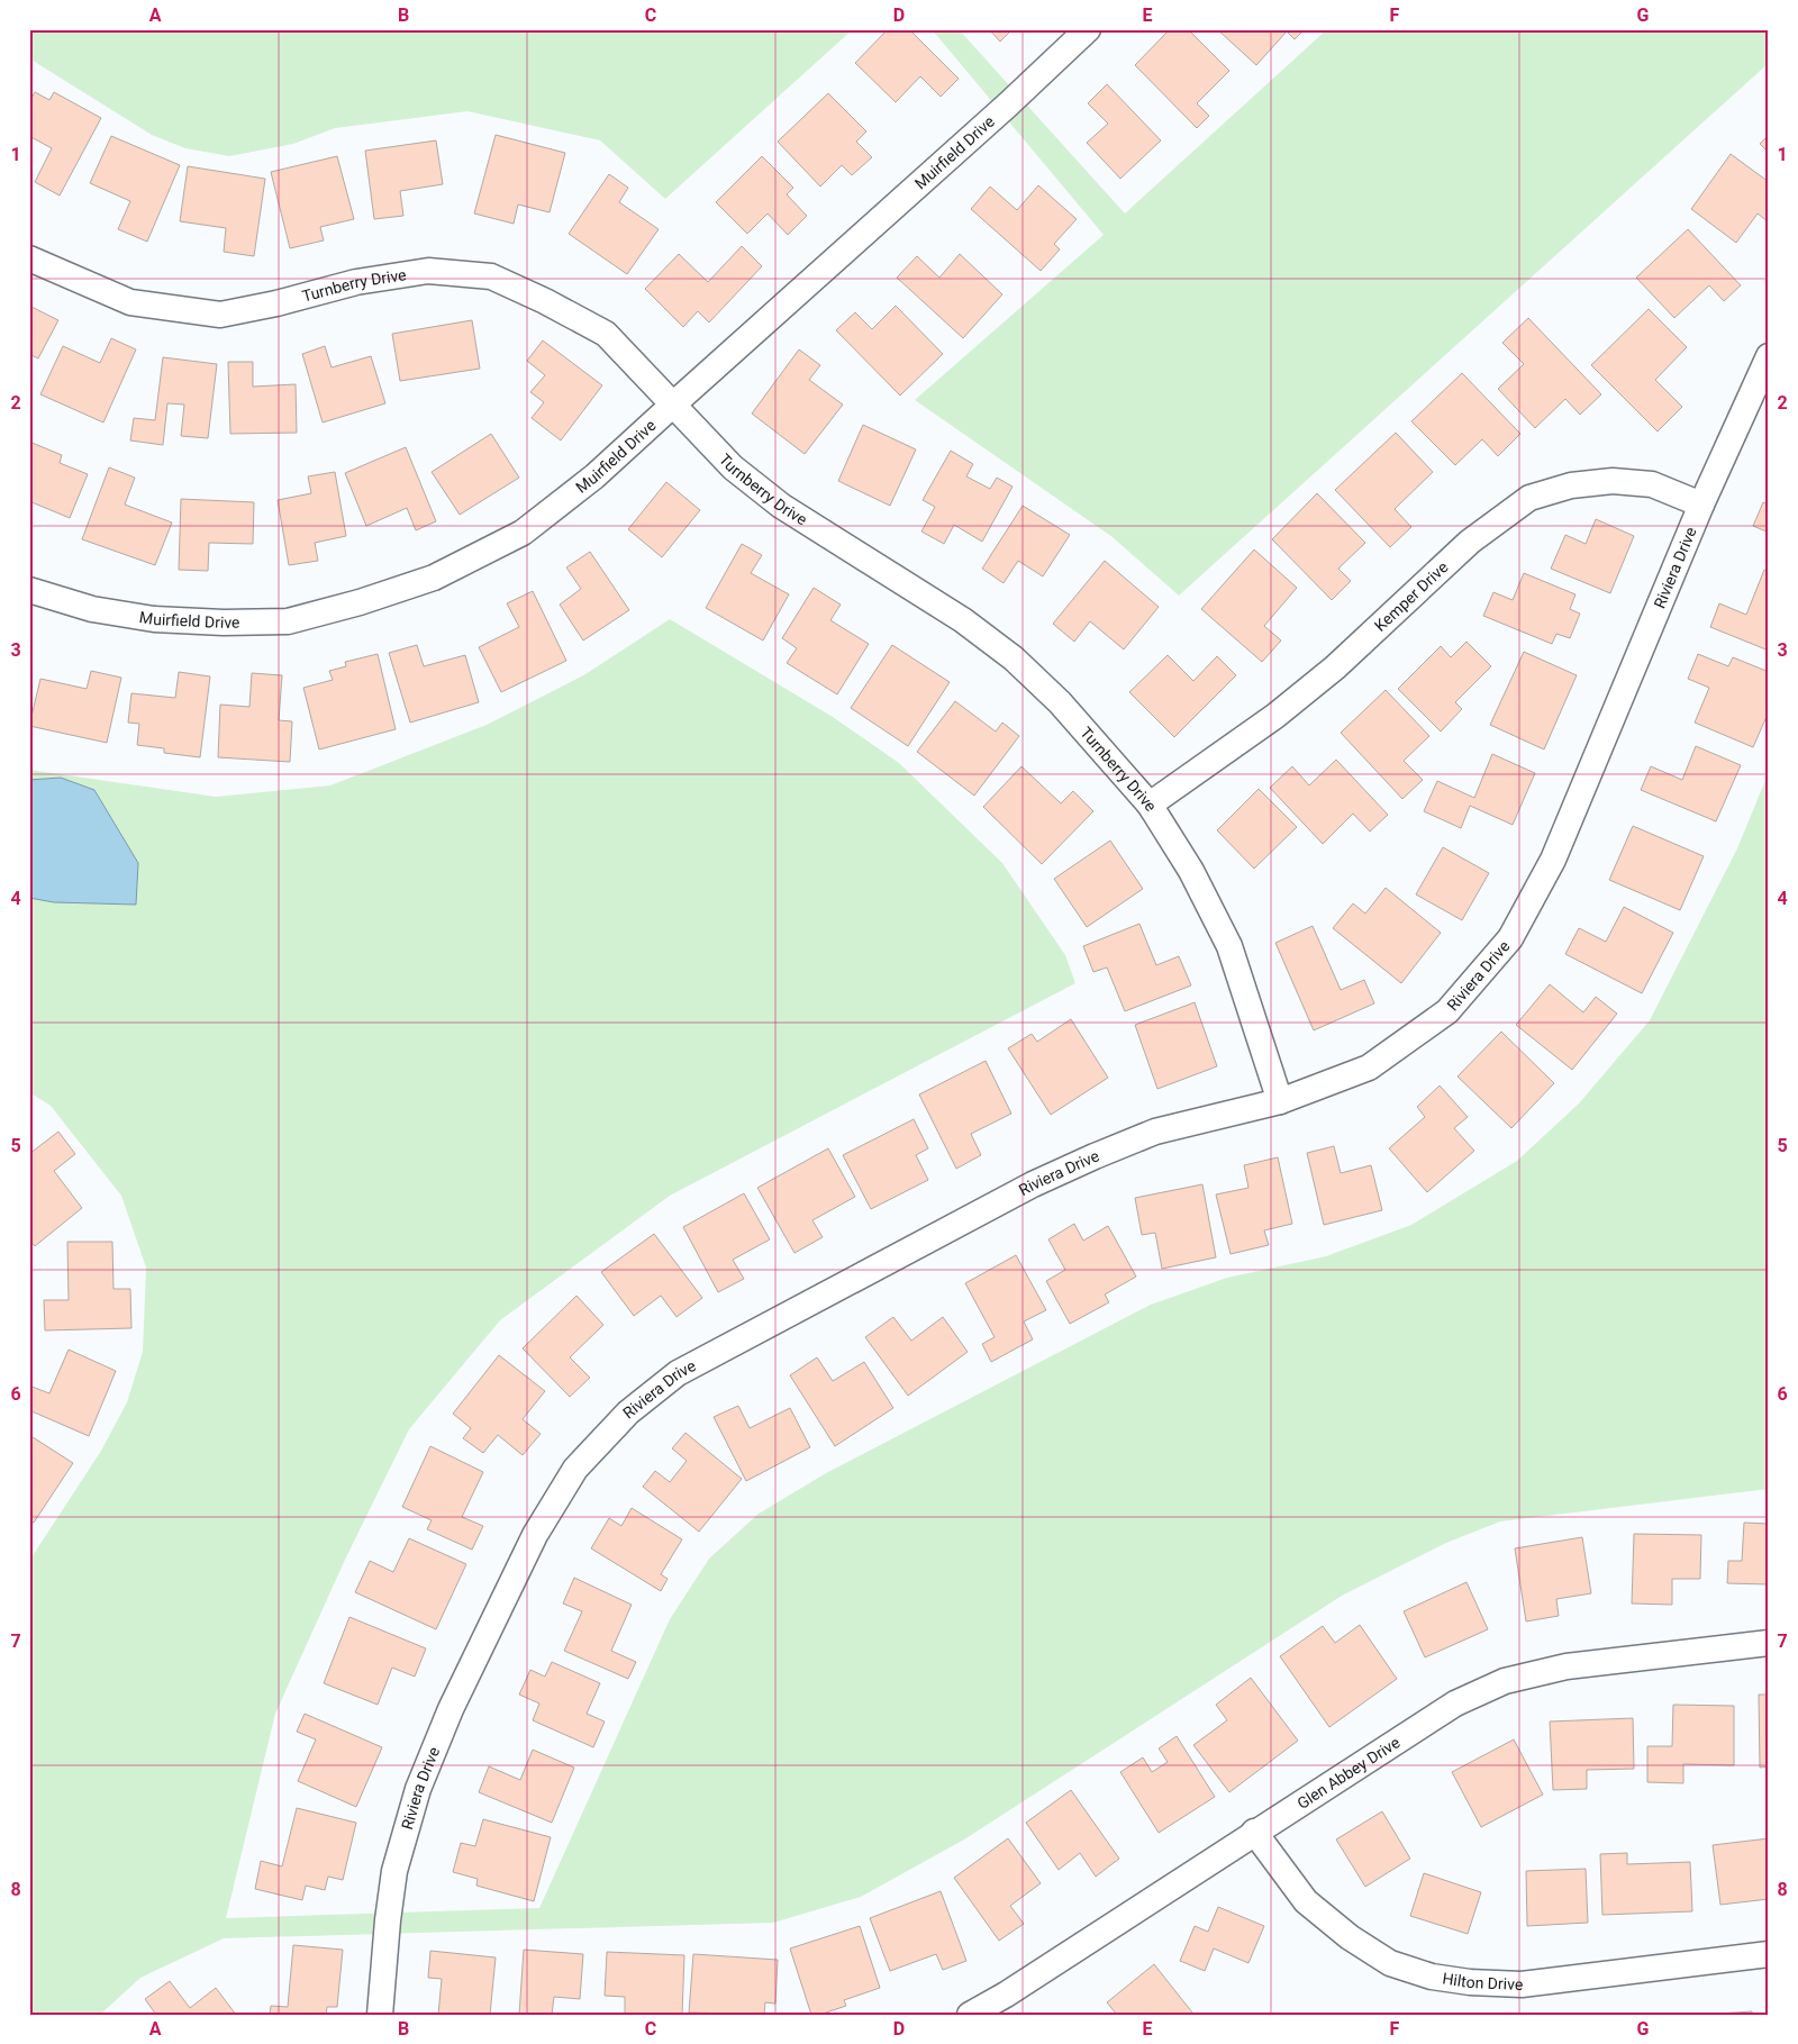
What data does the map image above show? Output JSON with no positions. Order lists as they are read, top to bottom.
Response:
{
  "streets": {
    "street": [
      "Muirfield Drive",
      "Turnberry Drive",
      "Riviera Drive",
      "Kemper Drive",
      "Glen Abbey Drive",
      "Hilton Drive"
    ]
  },
  "crossings": [
    ["Muirfield Drive", "Turnberry Drive"],
    ["Turnberry Drive", "Riviera Drive"],
    ["Turnberry Drive", "Kemper Drive"],
    ["Riviera Drive", "Kemper Drive"],
    ["Glen Abbey Drive", "Hilton Drive"]
  ],
  "grid": {
    "columns": [
      "A",
      "B",
      "C",
      "D",
      "E",
      "F",
      "G"
    ],
    "rows": [
      "1",
      "2",
      "3",
      "4",
      "5",
      "6",
      "7",
      "8"
    ]
  }
}
